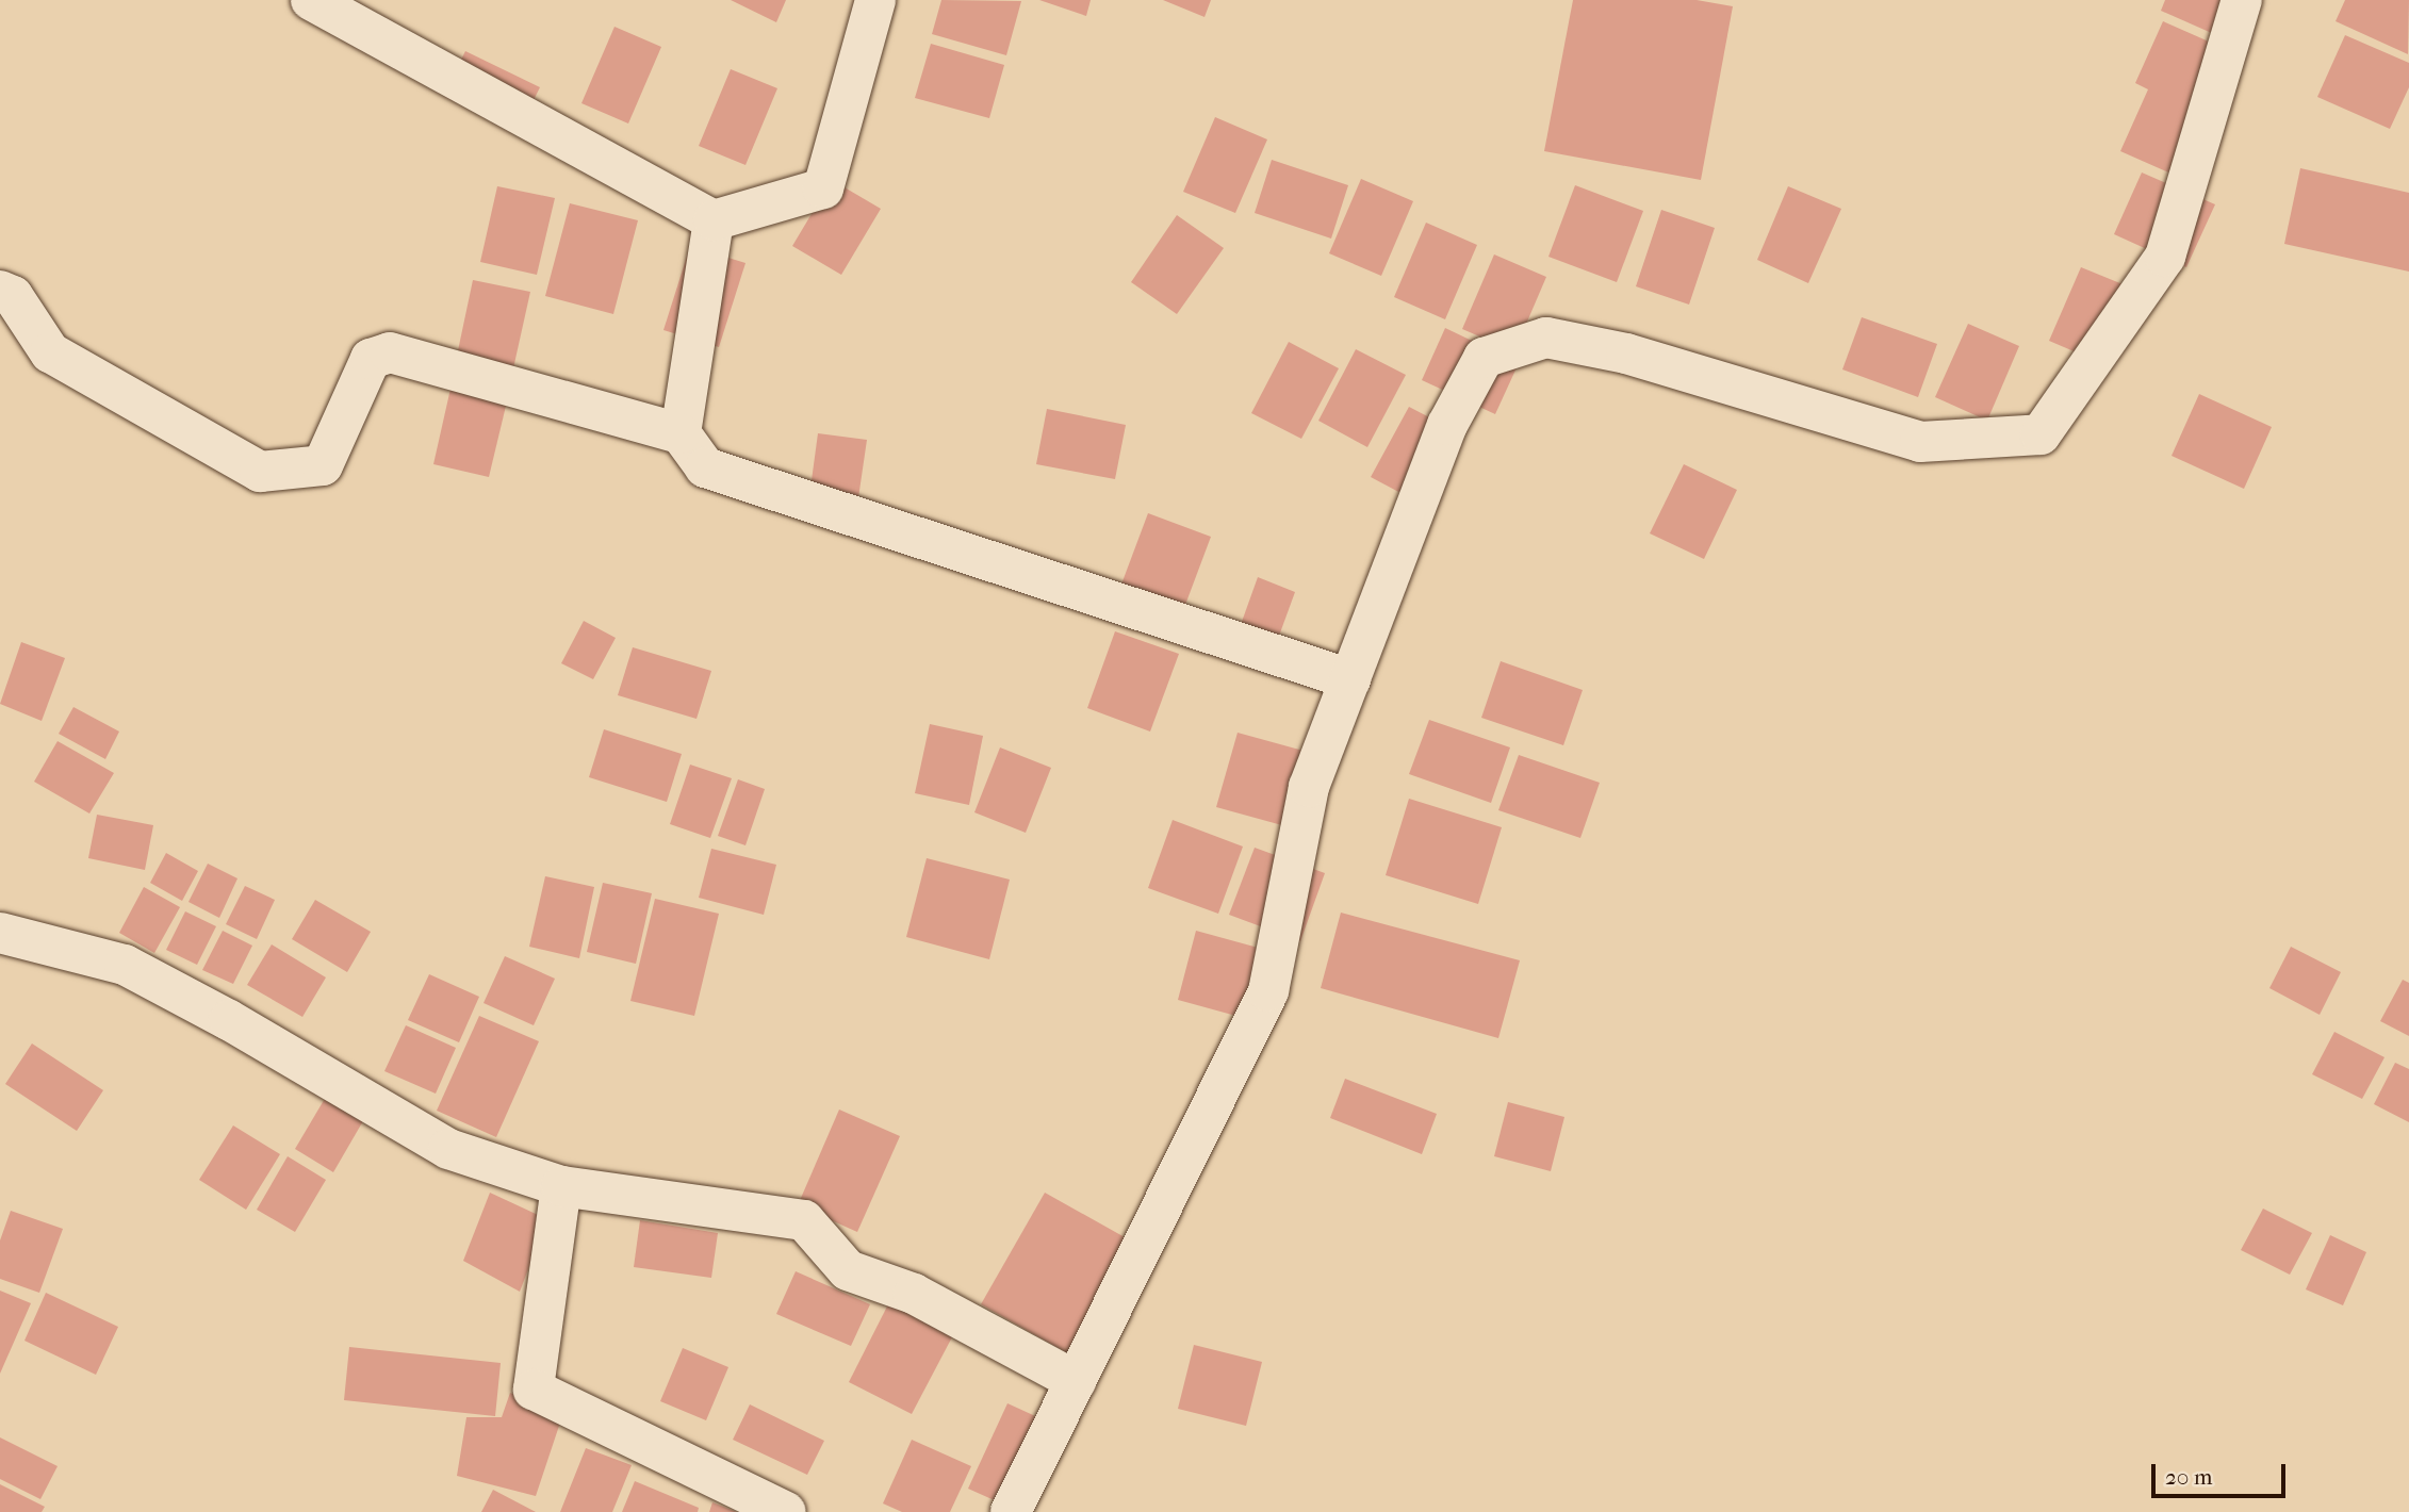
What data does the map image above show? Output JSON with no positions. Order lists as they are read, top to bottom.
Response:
{
  "scale_bar": "20 m"
}
